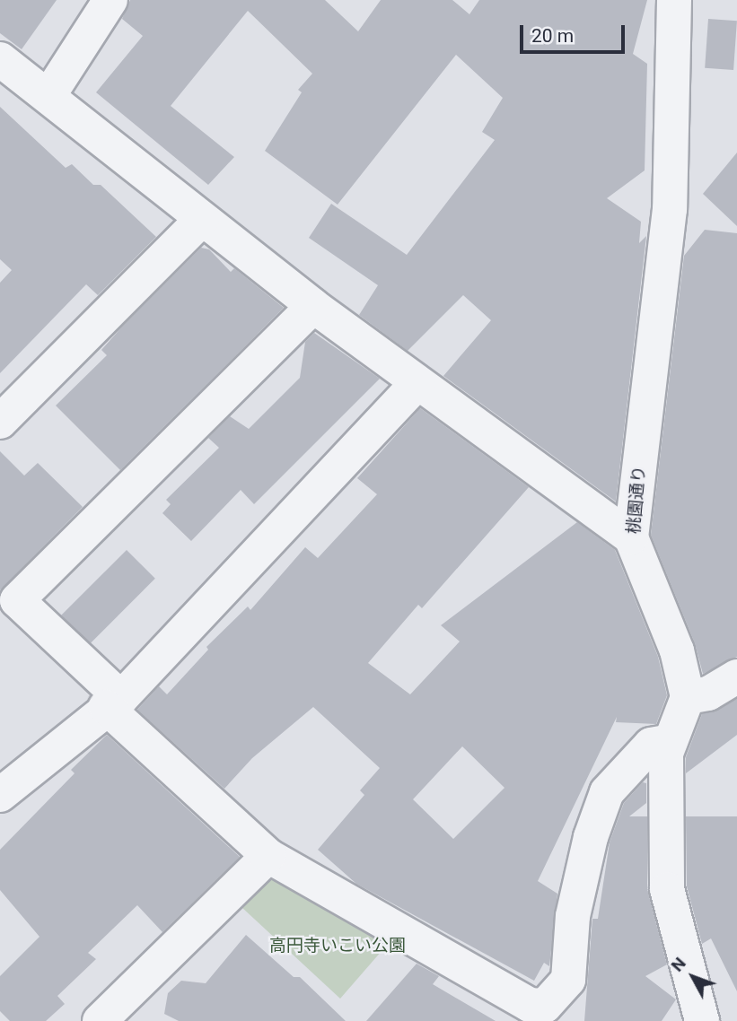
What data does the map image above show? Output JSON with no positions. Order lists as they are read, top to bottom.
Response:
{
  "streets": {
    "street": ["桃園通り"]
  },
  "parks": ["高円寺いこい公園"],
  "scale_bar": "20 m",
  "north": "top left"
}
